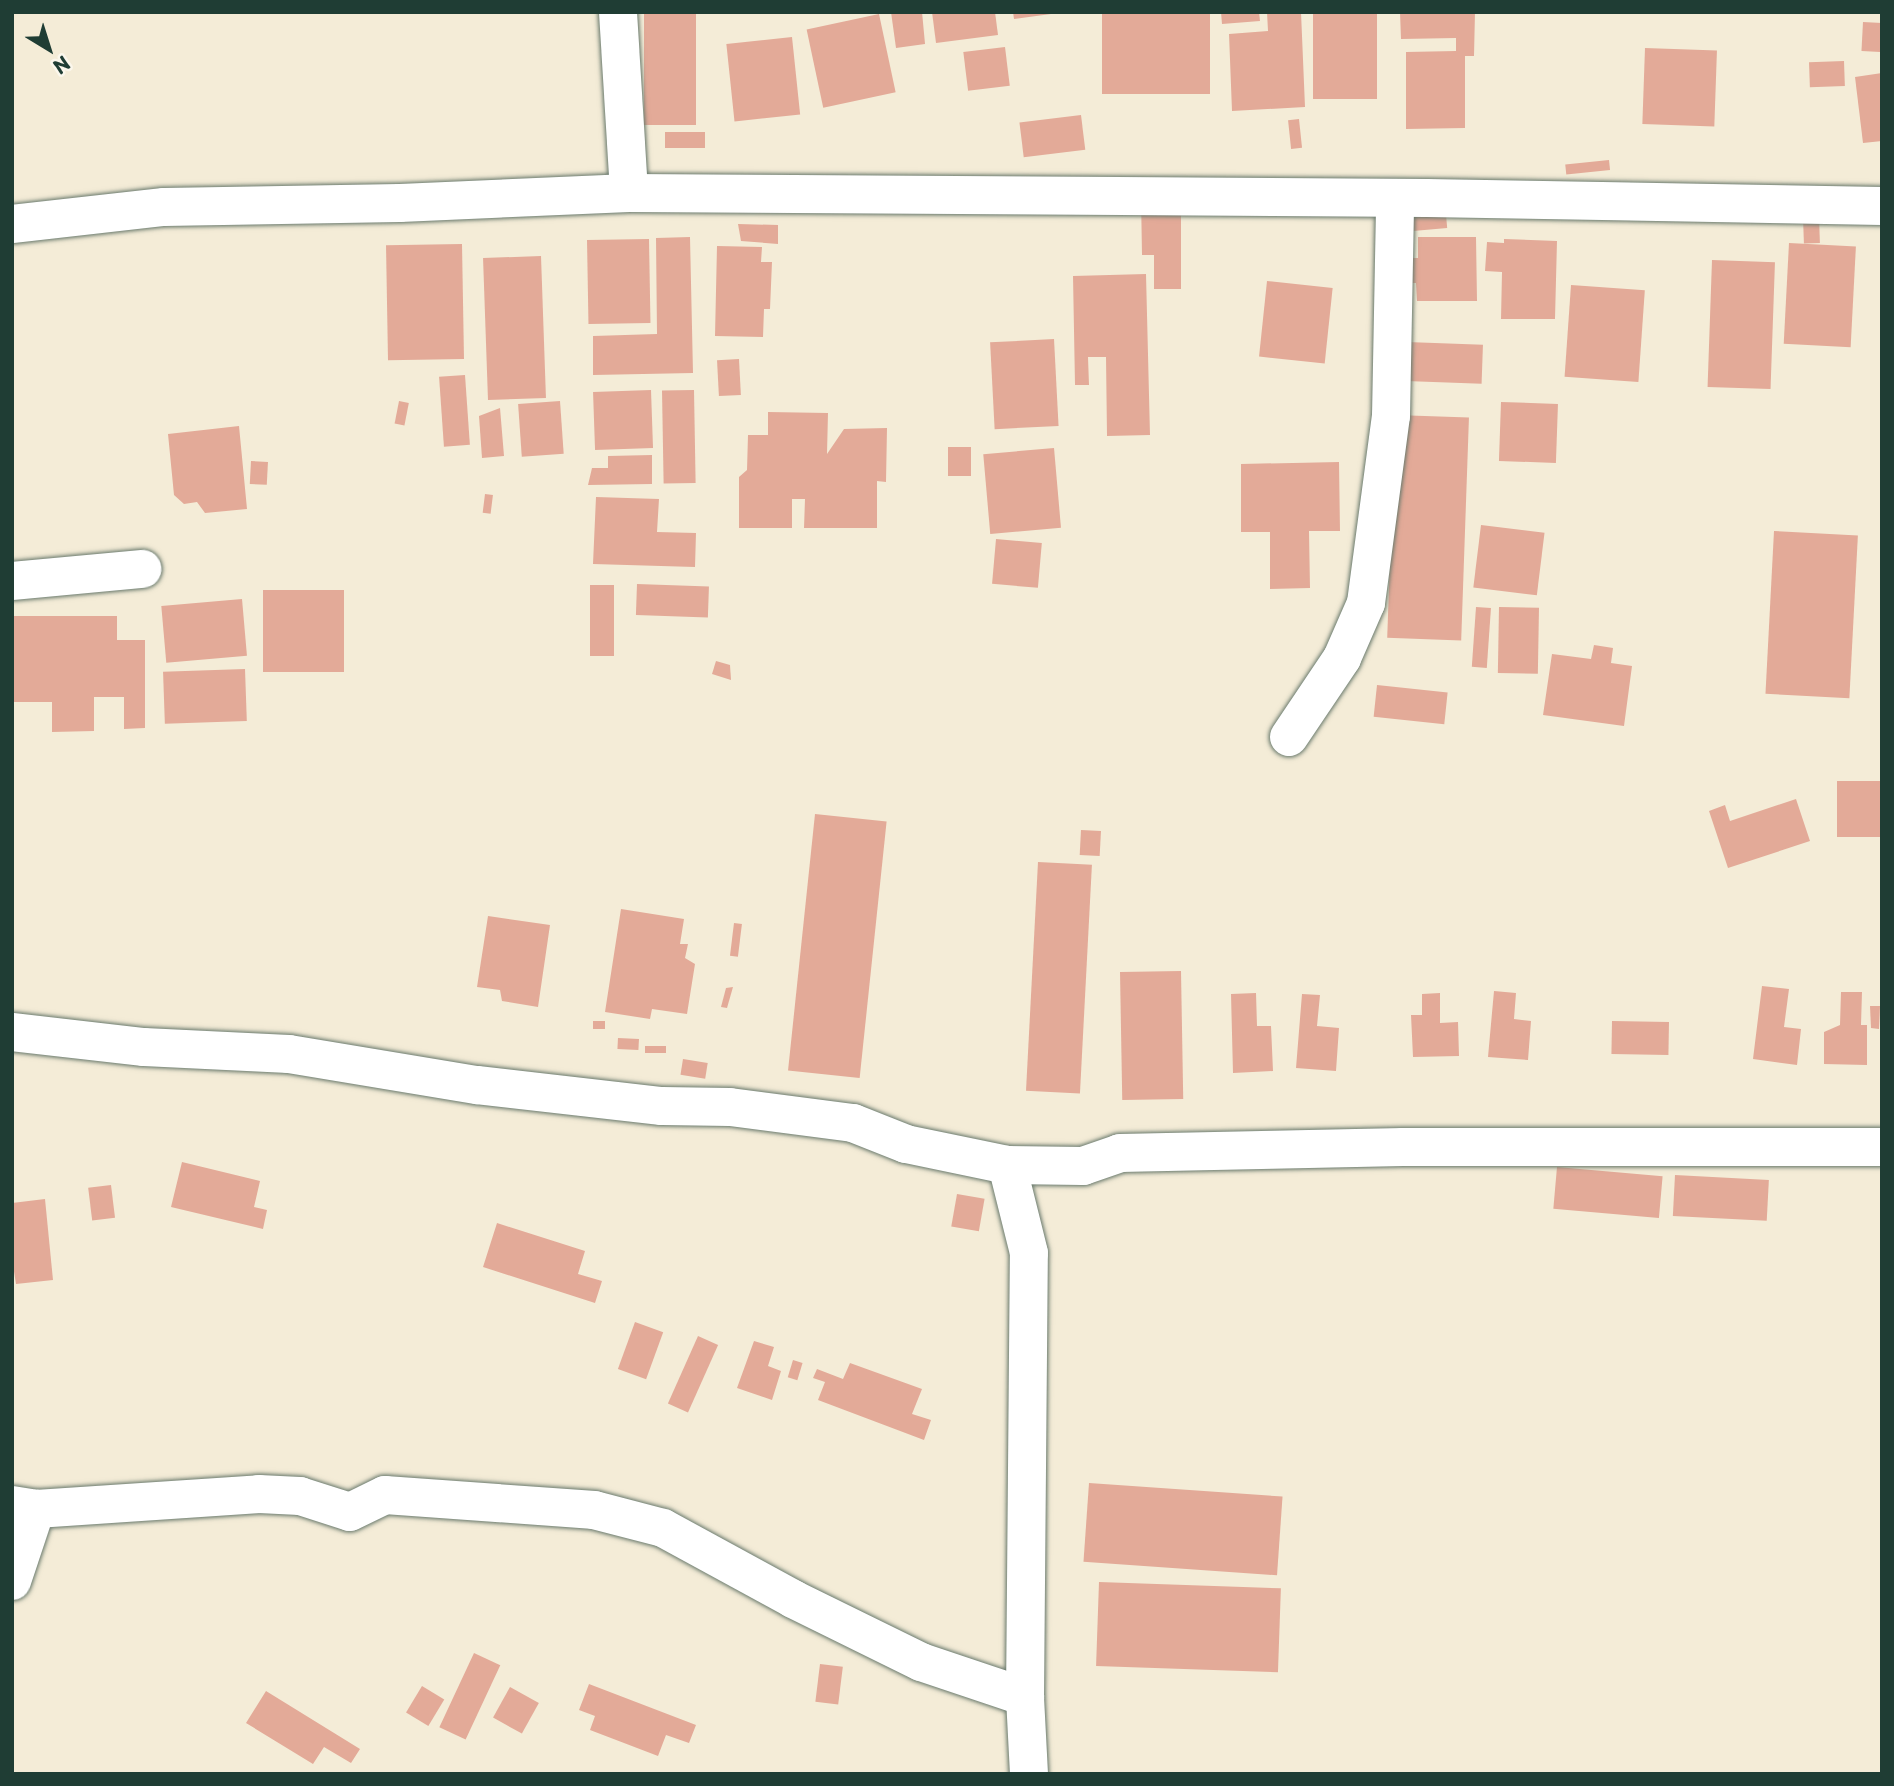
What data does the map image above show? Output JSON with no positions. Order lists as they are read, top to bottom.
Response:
{
  "north": "bottom right"
}
